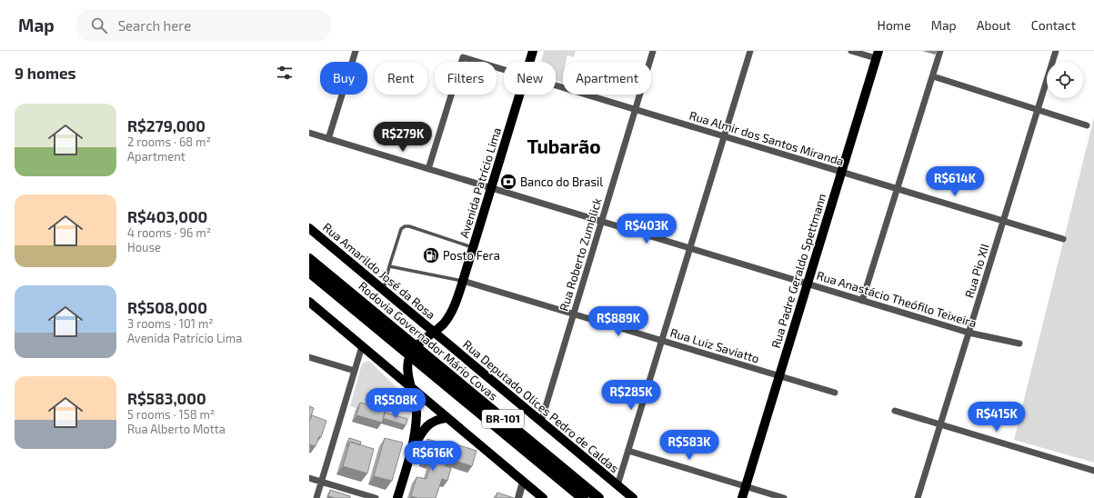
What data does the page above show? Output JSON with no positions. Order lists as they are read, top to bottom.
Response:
{
  "streets": {
    "highway": ["Rodovia Governador Mário Covas", "BR-101"],
    "main road": [
      "Avenida Patrício Lima",
      "Rua Amarildo José da Rosa",
      "Rua Padre Geraldo Spettmann",
      "Rua Deputado Olices Pedro de Caldas"
    ],
    "street": [
      "Rua Almir dos Santos Miranda",
      "Rua Roberto Zumblick",
      "Rua Pio XII",
      "Rua Anastácio Theófilo Teixeira",
      "Rua Luiz Saviatto"
    ]
  },
  "crossings": [
    ["Rua Almir dos Santos Miranda", "Rua Roberto Zumblick"],
    ["Rua Almir dos Santos Miranda", "Rua Padre Geraldo Spettmann"],
    ["Rua Almir dos Santos Miranda", "Rua Pio XII"],
    ["Rua Almir dos Santos Miranda", "Rua Anastácio Theófilo Teixeira"],
    ["Avenida Patrício Lima", "Rua Amarildo José da Rosa"],
    ["Avenida Patrício Lima", "Rua Anastácio Theófilo Teixeira"],
    ["Avenida Patrício Lima", "Rua Luiz Saviatto"],
    ["Avenida Patrício Lima", "Rua Deputado Olices Pedro de Caldas"],
    ["Rua Roberto Zumblick", "Rua Anastácio Theófilo Teixeira"],
    ["Rua Roberto Zumblick", "Rua Luiz Saviatto"],
    ["Rua Roberto Zumblick", "Rua Deputado Olices Pedro de Caldas"],
    ["Rua Amarildo José da Rosa", "Rua Deputado Olices Pedro de Caldas"],
    ["Rua Padre Geraldo Spettmann", "Rua Anastácio Theófilo Teixeira"],
    ["Rua Padre Geraldo Spettmann", "Rua Luiz Saviatto"],
    ["Rua Pio XII", "Rua Anastácio Theófilo Teixeira"]
  ],
  "districts": ["Tubarão"],
  "places": {
    "bank": ["Banco do Brasil"],
    "fuel station": ["Posto Fera"]
  },
  "page": {
    "header": "Map",
    "search": "Search here",
    "nav": [
      "Home",
      "Map",
      "About",
      "Contact"
    ],
    "heading": "9 homes",
    "chip": [
      "Buy",
      "Rent",
      "Filters",
      "New",
      "Apartment"
    ],
    "list": [
      {
        "name": "R$279,000",
        "note": "2 rooms · 68 m² · Apartment"
      },
      {
        "name": "R$403,000",
        "note": "4 rooms · 96 m² · House"
      },
      {
        "name": "R$508,000",
        "note": "3 rooms · 101 m² · Avenida Patrício Lima"
      },
      {
        "name": "R$583,000",
        "note": "5 rooms · 158 m² · Rua Alberto Motta"
      }
    ],
    "price": [
      "R$279K",
      "R$614K",
      "R$403K",
      "R$889K",
      "R$285K",
      "R$508K",
      "R$415K",
      "R$583K",
      "R$616K"
    ]
  }
}
